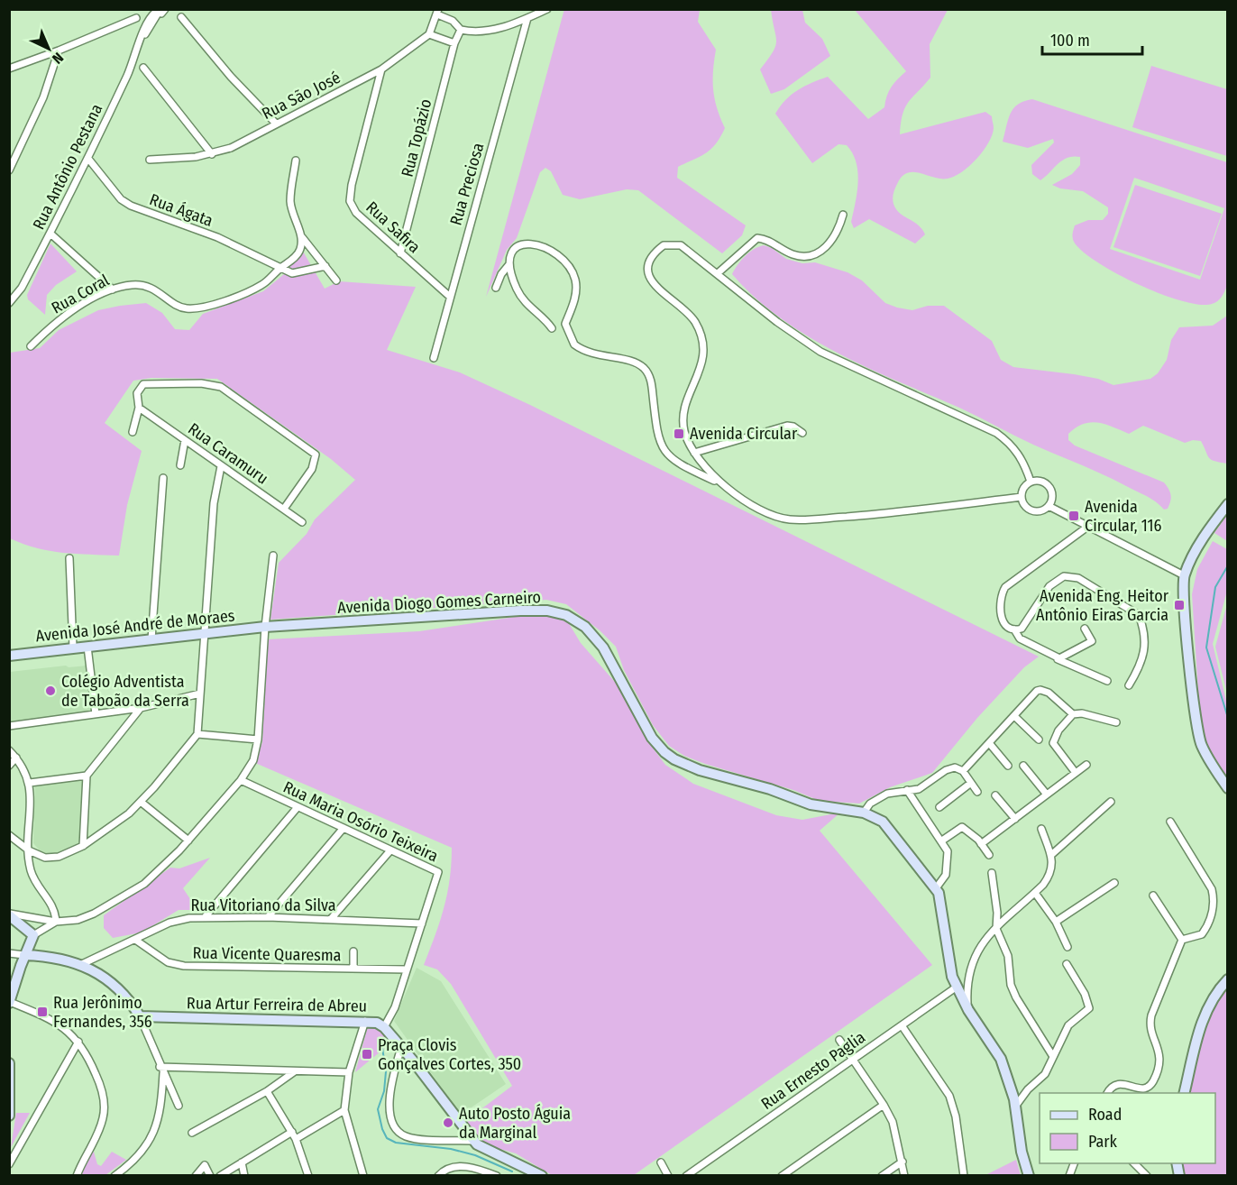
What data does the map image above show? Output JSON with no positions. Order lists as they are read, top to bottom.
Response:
{
  "streets": {
    "street": [
      "Rua São José",
      "Rua Topázio",
      "Rua Antônio Pestana",
      "Rua Preciosa",
      "Rua Ágata",
      "Rua Safira",
      "Rua Coral",
      "Rua Caramuru",
      "Avenida Diogo Gomes Carneiro",
      "Avenida José André de Moraes",
      "Rua Maria Osório Teixeira",
      "Rua Vitoriano da Silva",
      "Rua Vicente Quaresma",
      "Rua Artur Ferreira de Abreu",
      "Rua Ernesto Paglia"
    ]
  },
  "crossings": [
    ["Rua São José", "Rua Safira"],
    ["Rua Topázio", "Rua Safira"],
    ["Rua Antônio Pestana", "Rua Ágata"],
    ["Rua Preciosa", "Rua Safira"],
    ["Rua Ágata", "Rua Coral"],
    ["Avenida Diogo Gomes Carneiro", "Avenida José André de Moraes"],
    ["Avenida Diogo Gomes Carneiro", "Rua Ernesto Paglia"],
    ["Rua Maria Osório Teixeira", "Rua Vitoriano da Silva"],
    ["Rua Maria Osório Teixeira", "Rua Vicente Quaresma"],
    ["Rua Maria Osório Teixeira", "Rua Artur Ferreira de Abreu"],
    ["Rua Vitoriano da Silva", "Rua Vicente Quaresma"]
  ],
  "places": {
    "transit": [
      "Avenida Circular",
      "Avenida Circular, 116",
      "Avenida Eng. Heitor Antônio Eiras Garcia",
      "Rua Jerônimo Fernandes, 356",
      "Praça Clovis Gonçalves Cortes, 350"
    ],
    "other": ["Colégio Adventista de Taboão da Serra", "Auto Posto Águia da Marginal"]
  },
  "legend": ["Road", "Park"],
  "scale_bar": "100 m",
  "north": "bottom right"
}
